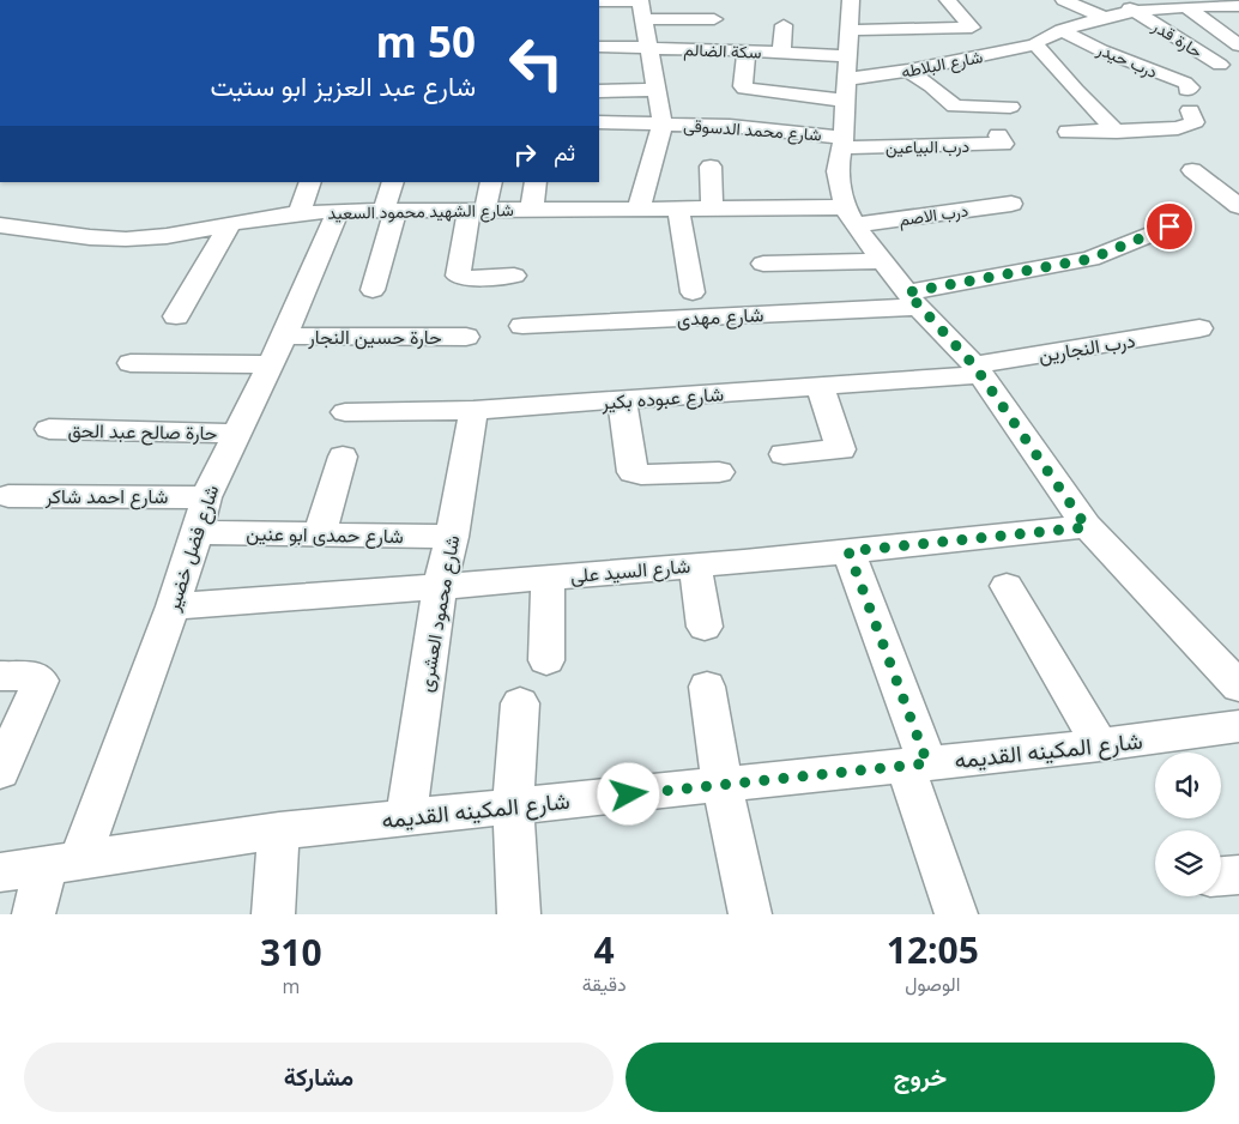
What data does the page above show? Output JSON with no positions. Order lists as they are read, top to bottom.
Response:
{
  "streets": {
    "street": [
      "حارة قدر",
      "سكة الضالم",
      "درب حيدر",
      "شارع البلاطه",
      "شارع محمد الدسوقى",
      "درب البياعين",
      "شارع الشهيد محمود السعيد",
      "درب الاصم",
      "شارع مهدى",
      "حارة حسين النجار",
      "درب النجارين",
      "شارع عبوده بكير",
      "حارة صالح عبد الحق",
      "شارع احمد شاكر",
      "شارع حمدى ابو عنين",
      "شارع فضل خضير",
      "شارع السيد على",
      "شارع محمود العشرى",
      "شارع المكينه القديمه"
    ]
  },
  "crossings": [
    ["حارة قدر", "شارع البلاطه"],
    ["سكة الضالم", "شارع البلاطه"],
    ["درب حيدر", "شارع البلاطه"],
    ["شارع محمد الدسوقى", "درب البياعين"],
    ["شارع الشهيد محمود السعيد", "درب الاصم"],
    ["شارع الشهيد محمود السعيد", "شارع فضل خضير"],
    ["حارة حسين النجار", "شارع فضل خضير"],
    ["درب النجارين", "شارع عبوده بكير"],
    ["شارع عبوده بكير", "شارع محمود العشرى"],
    ["حارة صالح عبد الحق", "شارع فضل خضير"],
    ["شارع احمد شاكر", "شارع فضل خضير"],
    ["شارع حمدى ابو عنين", "شارع فضل خضير"],
    ["شارع حمدى ابو عنين", "شارع محمود العشرى"],
    ["شارع فضل خضير", "شارع السيد على"],
    ["شارع فضل خضير", "شارع المكينه القديمه"],
    ["شارع السيد على", "شارع محمود العشرى"],
    ["شارع محمود العشرى", "شارع المكينه القديمه"]
  ],
  "page": {
    "turn": ["50 m", "شارع عبد العزيز ابو ستيت"],
    "then": "ثم",
    "eta": [
      "12:05",
      "الوصول",
      "4",
      "دقيقة",
      "310",
      "m"
    ],
    "buttons": ["خروج", "مشاركة"]
  }
}
